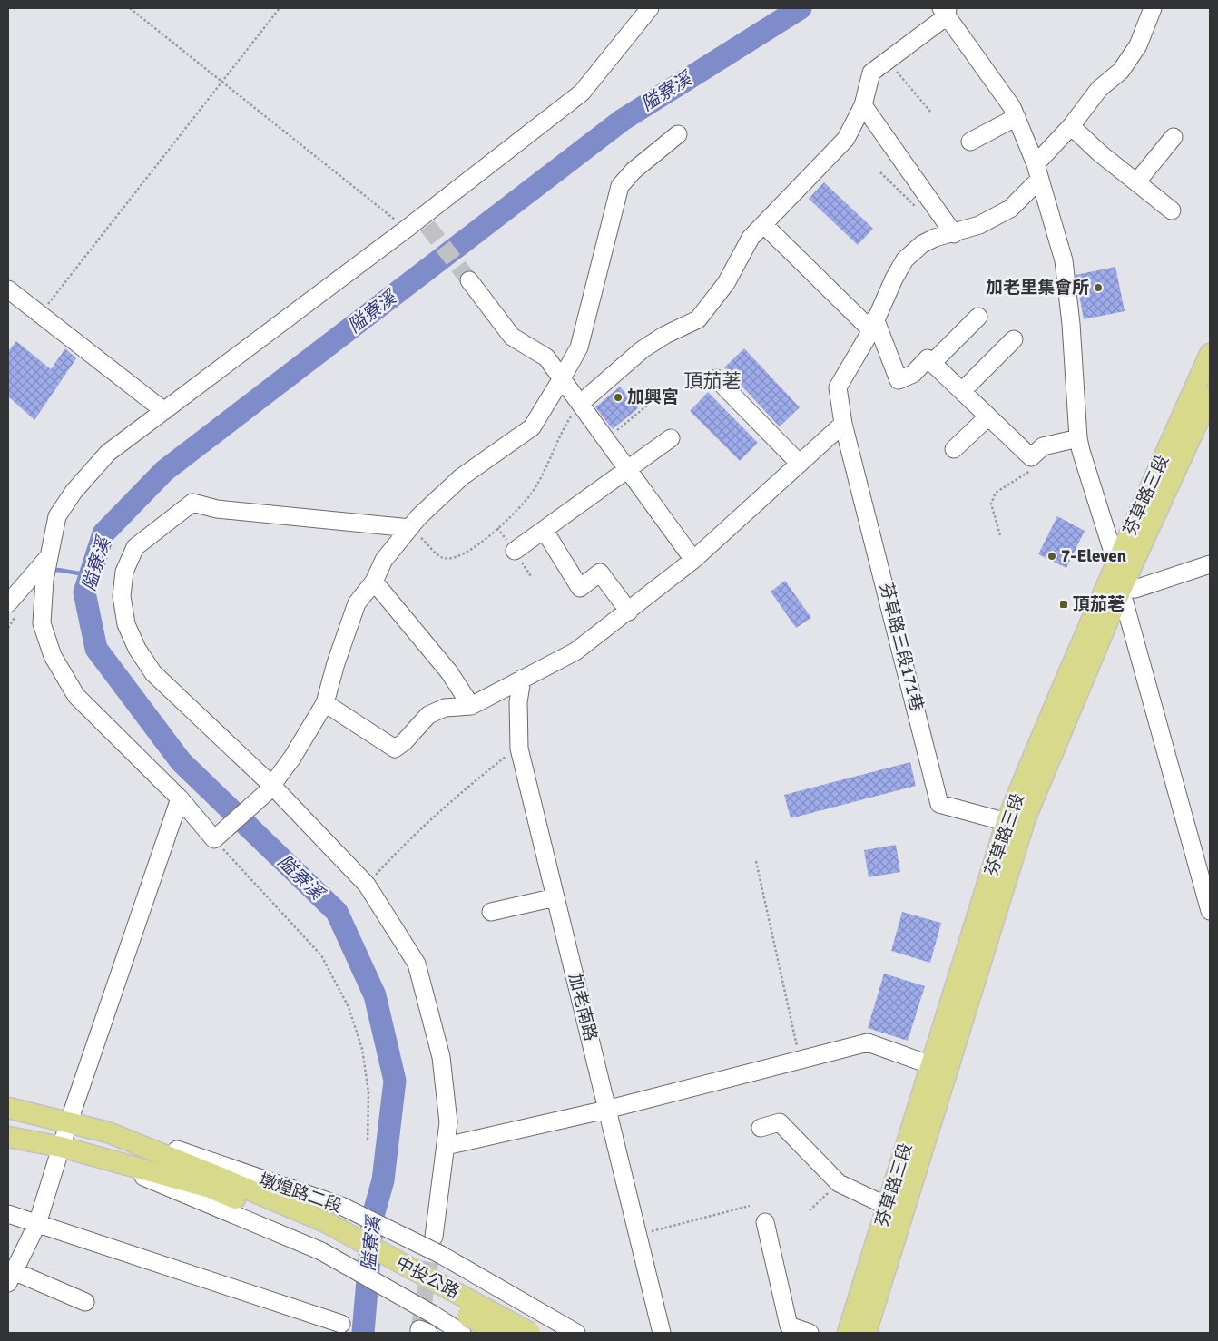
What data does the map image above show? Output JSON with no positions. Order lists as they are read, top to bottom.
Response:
{
  "streets": {
    "main road": ["芬草路三段", "墩煌路二段", "中投公路"],
    "street": ["芬草路三段171巷", "加老南路"]
  },
  "crossings": [
    ["芬草路三段", "芬草路三段171巷"],
    ["墩煌路二段", "中投公路"]
  ],
  "districts": ["頂茄荖"],
  "water": ["隘寮溪"],
  "places": {
    "other": ["加老里集會所", "加興宮", "7-Eleven"],
    "transit": ["頂茄荖"]
  }
}
